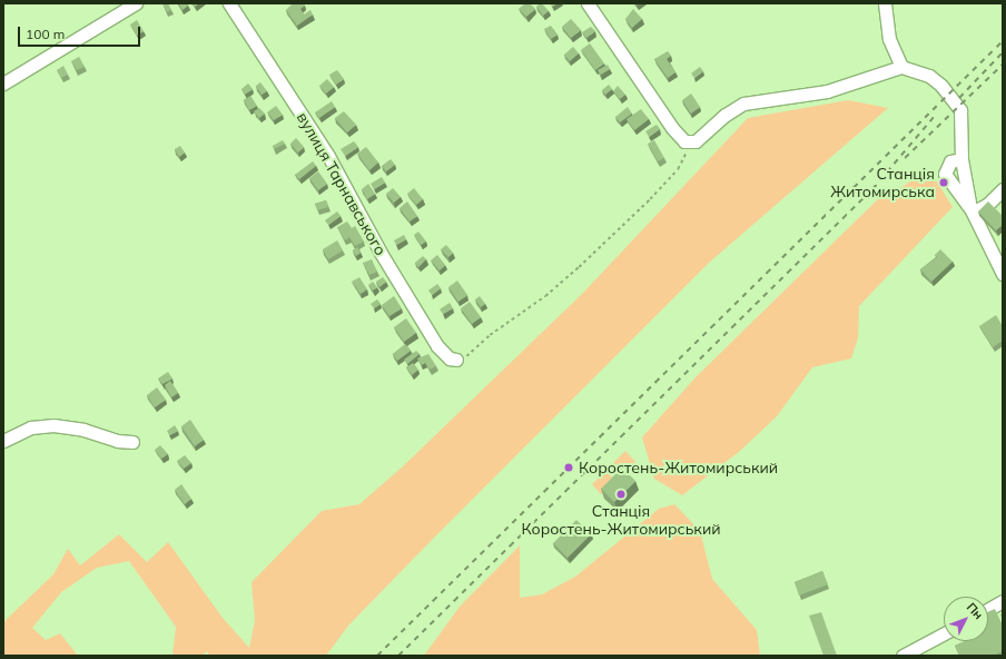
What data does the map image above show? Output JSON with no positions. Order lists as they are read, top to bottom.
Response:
{
  "streets": {
    "street": ["вулиця Тарнавського"]
  },
  "places": ["Станція Житомирська", "Коростень-Житомирський", "Станція Коростень-Житомирський"],
  "scale_bar": "100 m",
  "north": "top right"
}
